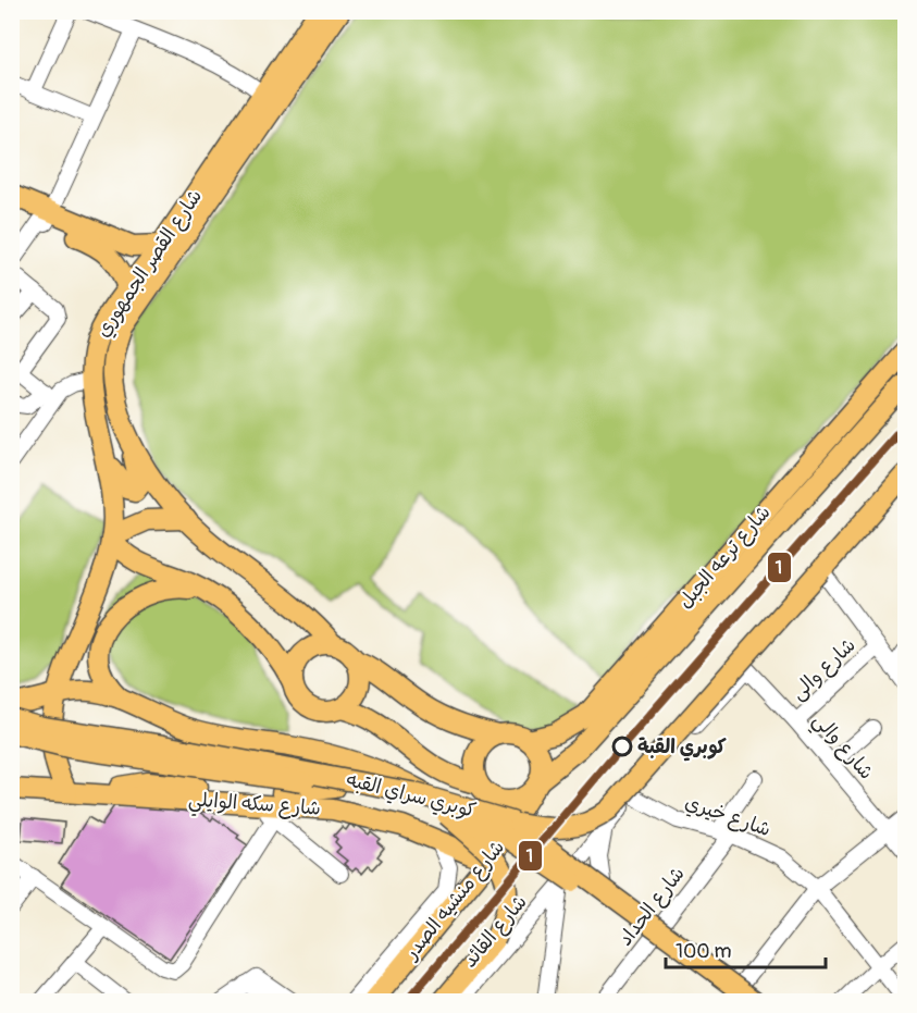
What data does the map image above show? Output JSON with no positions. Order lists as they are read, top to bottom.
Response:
{
  "streets": {
    "main road": [
      "شارع القصر الجمهوري",
      "شارع ترعه الجبل",
      "كوبري سراي القبه",
      "شارع سكه الوايلي",
      "شارع منشيه الصدر"
    ],
    "street": [
      "شارع والى",
      "شارع والي",
      "شارع خيري",
      "شارع الحداد",
      "شارع القائد"
    ]
  },
  "crossings": [
    ["شارع القصر الجمهوري", "كوبري سراي القبه"],
    ["شارع القصر الجمهوري", "شارع سكه الوايلي"],
    ["شارع ترعه الجبل", "شارع منشيه الصدر"],
    ["شارع والى", "شارع والي"],
    ["شارع والي", "شارع القائد"],
    ["شارع سكه الوايلي", "شارع منشيه الصدر"],
    ["شارع خيري", "شارع الحداد"],
    ["شارع خيري", "شارع القائد"]
  ],
  "places": ["كوبري القبة"],
  "lines": ["transit line 1"],
  "scale_bar": "100 m"
}
